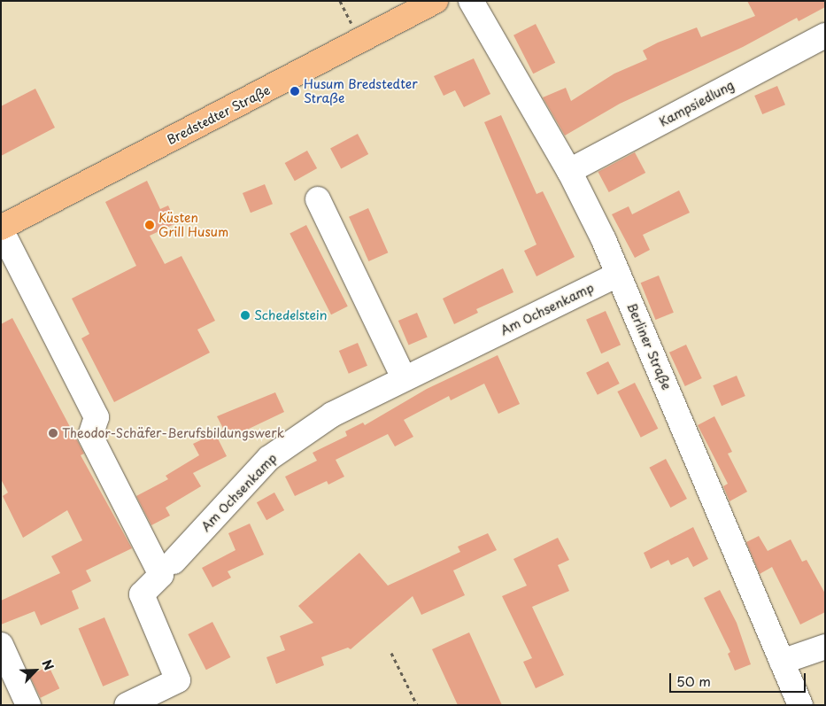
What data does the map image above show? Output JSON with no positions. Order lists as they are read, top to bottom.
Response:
{
  "streets": {
    "main road": ["Bredstedter Straße"],
    "street": ["Kampsiedlung", "Am Ochsenkamp", "Berliner Straße"]
  },
  "crossings": [
    ["Kampsiedlung", "Berliner Straße"],
    ["Am Ochsenkamp", "Berliner Straße"]
  ],
  "places": [
    "Husum Bredstedter Straße",
    "Küsten Grill Husum",
    "Schedelstein",
    "Theodor-Schäfer-Berufsbildungswerk"
  ],
  "scale_bar": "50 m",
  "north": "top right"
}
